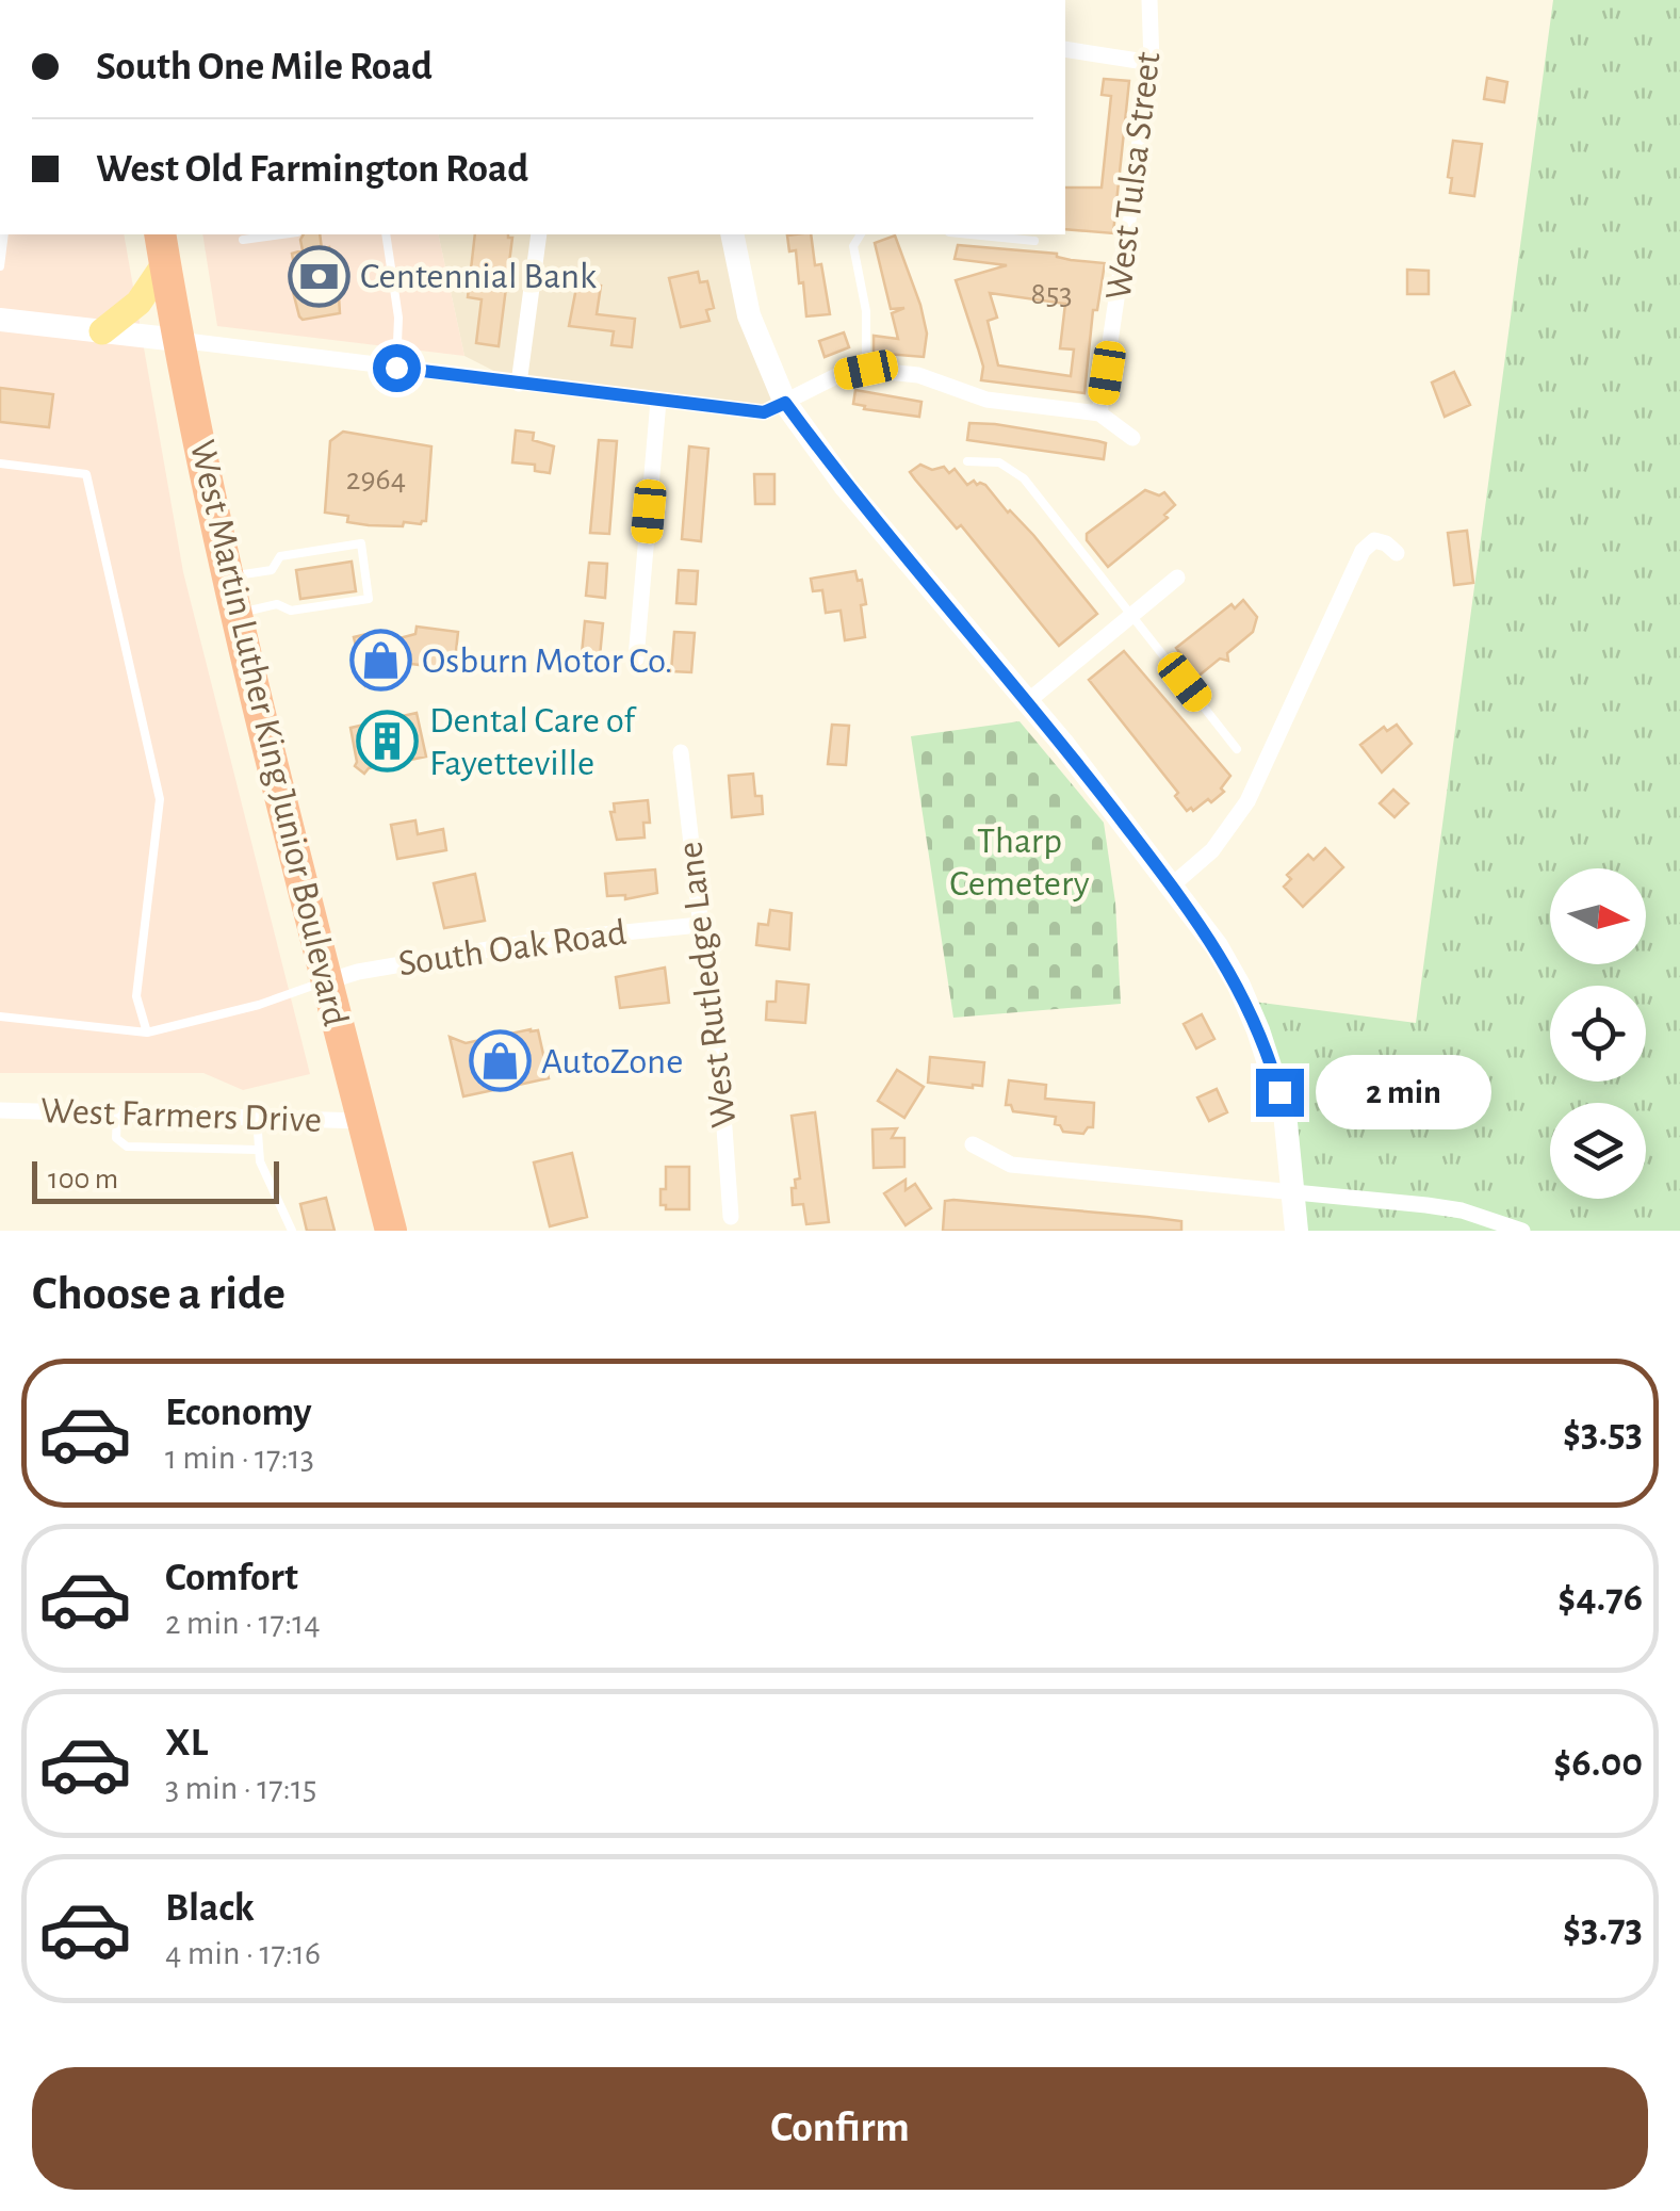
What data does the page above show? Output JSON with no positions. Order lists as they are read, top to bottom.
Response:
{
  "streets": {
    "highway": ["West Martin Luther King Junior Boulevard"],
    "street": [
      "West Tulsa Street",
      "South Oak Road",
      "West Rutledge Lane",
      "West Farmers Drive"
    ]
  },
  "crossings": [
    ["West Martin Luther King Junior Boulevard", "South Oak Road"],
    ["West Martin Luther King Junior Boulevard", "West Farmers Drive"],
    ["South Oak Road", "West Rutledge Lane"]
  ],
  "parks": ["Tharp Cemetery"],
  "places": {
    "bank": ["Centennial Bank"],
    "shop": ["Osburn Motor Co.", "AutoZone"],
    "building": ["Dental Care of Fayetteville"]
  },
  "house_numbers": ["853", "2964"],
  "scale_bar": "100 m",
  "north": "right",
  "page": {
    "banner": ["South One Mile Road", "West Old Farmington Road"],
    "bubble": "2 min",
    "scale": "100 m",
    "heading": "Choose a ride",
    "list": [
      {
        "name": "Economy",
        "note": "1 min · 17:13",
        "value": "$3.53"
      },
      {
        "name": "Comfort",
        "note": "2 min · 17:14",
        "value": "$4.76"
      },
      {
        "name": "XL",
        "note": "3 min · 17:15",
        "value": "$6.00"
      },
      {
        "name": "Black",
        "note": "4 min · 17:16",
        "value": "$3.73"
      }
    ],
    "buttons": "Confirm"
  }
}
